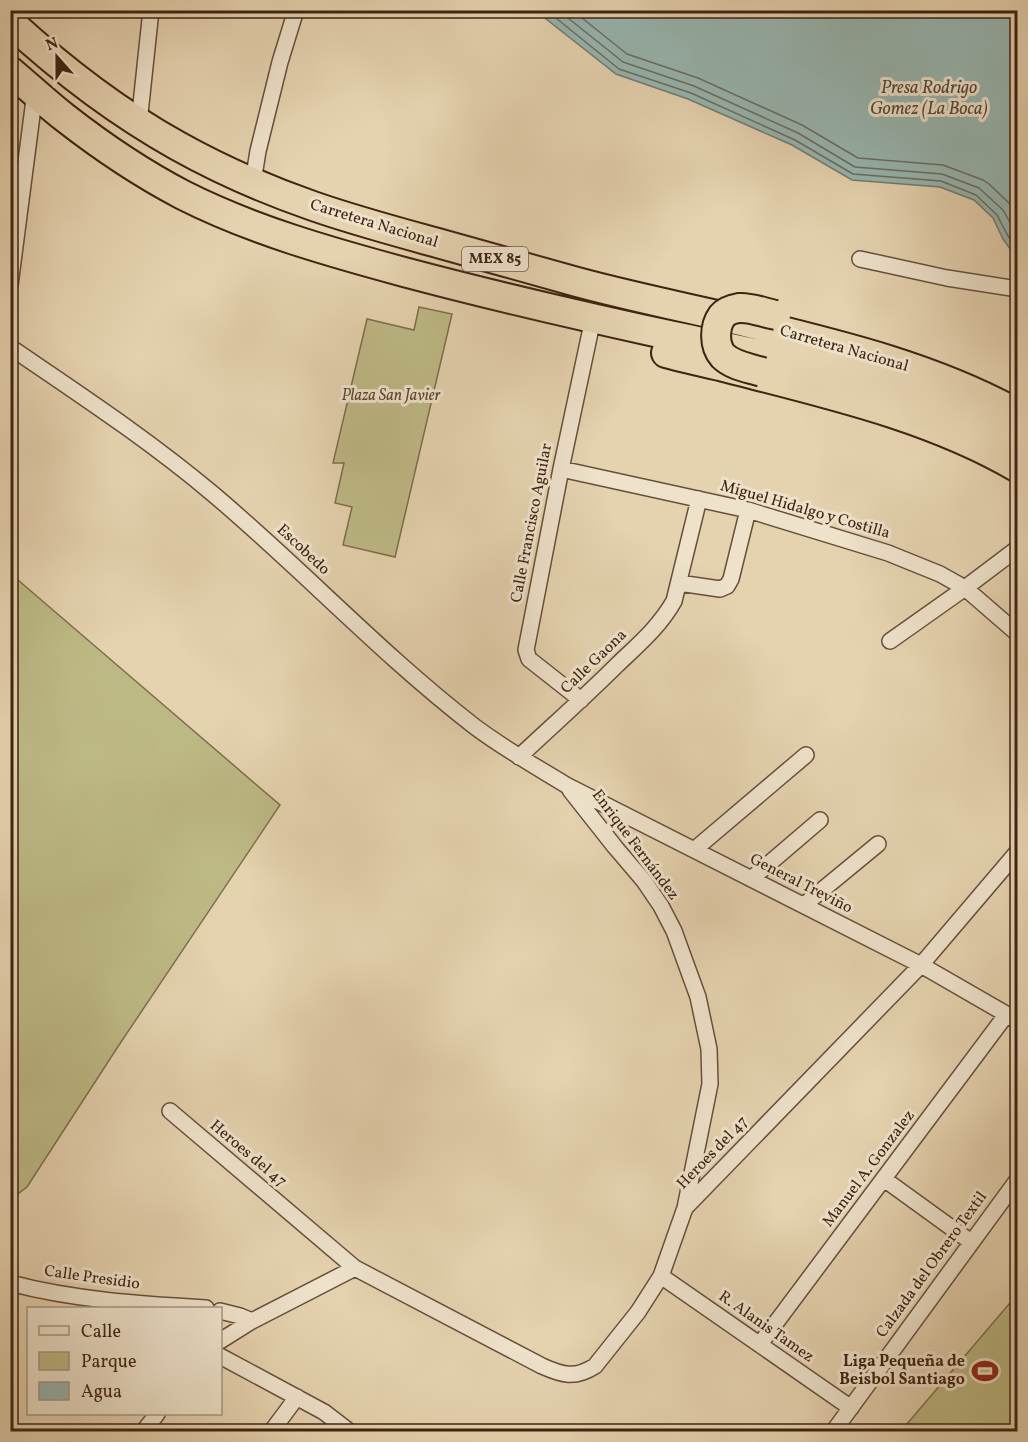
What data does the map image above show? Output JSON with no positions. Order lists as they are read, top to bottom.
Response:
{
  "streets": {
    "highway": ["Carretera Nacional", "MEX 85"],
    "street": [
      "Miguel Hidalgo y Costilla",
      "Calle Francisco Aguilar",
      "Escobedo",
      "Calle Gaona",
      "Enrique Fernández",
      "General Treviño",
      "Heroes del 47",
      "Manuel A. Gonzalez",
      "Calzada del Obrero Textil",
      "Calle Presidio",
      "R. Alanis Tamez"
    ]
  },
  "crossings": [
    ["Carretera Nacional", "MEX 85"],
    ["Carretera Nacional", "Calle Francisco Aguilar"],
    ["MEX 85", "Calle Francisco Aguilar"],
    ["Miguel Hidalgo y Costilla", "Calle Francisco Aguilar"],
    ["Miguel Hidalgo y Costilla", "Calle Gaona"],
    ["Calle Francisco Aguilar", "Calle Gaona"],
    ["Escobedo", "Calle Gaona"],
    ["Escobedo", "Enrique Fernández"],
    ["Escobedo", "General Treviño"],
    ["Enrique Fernández", "General Treviño"],
    ["Enrique Fernández", "Heroes del 47"],
    ["General Treviño", "Heroes del 47"],
    ["General Treviño", "Manuel A. Gonzalez"],
    ["Heroes del 47", "R. Alanis Tamez"],
    ["Manuel A. Gonzalez", "R. Alanis Tamez"],
    ["Calzada del Obrero Textil", "R. Alanis Tamez"]
  ],
  "water": ["Presa Rodrigo Gomez (La Boca)"],
  "parks": ["Plaza San Javier"],
  "places": {
    "sports": ["Liga Pequeña de Beisbol Santiago"]
  },
  "legend": ["Calle", "Parque", "Agua"],
  "north": "top"
}
